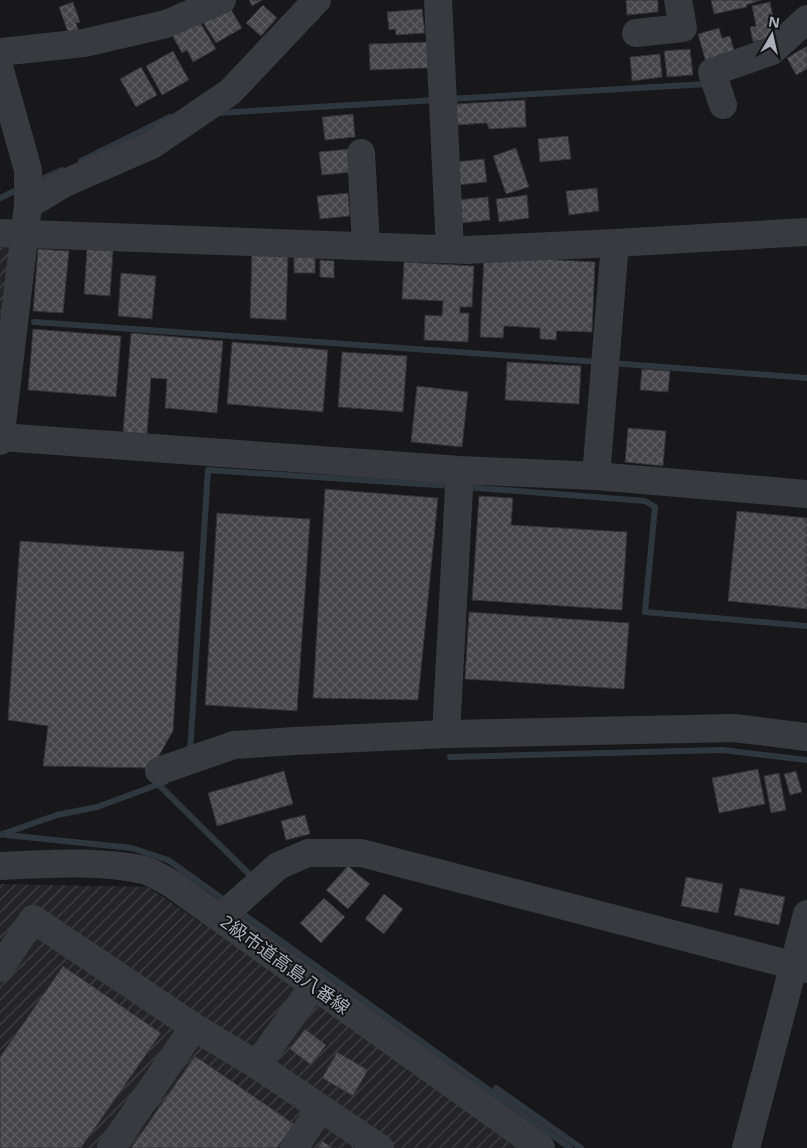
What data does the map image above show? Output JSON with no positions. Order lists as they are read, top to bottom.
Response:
{
  "streets": {
    "street": ["2級市道高島八番線"]
  },
  "north": "top"
}
